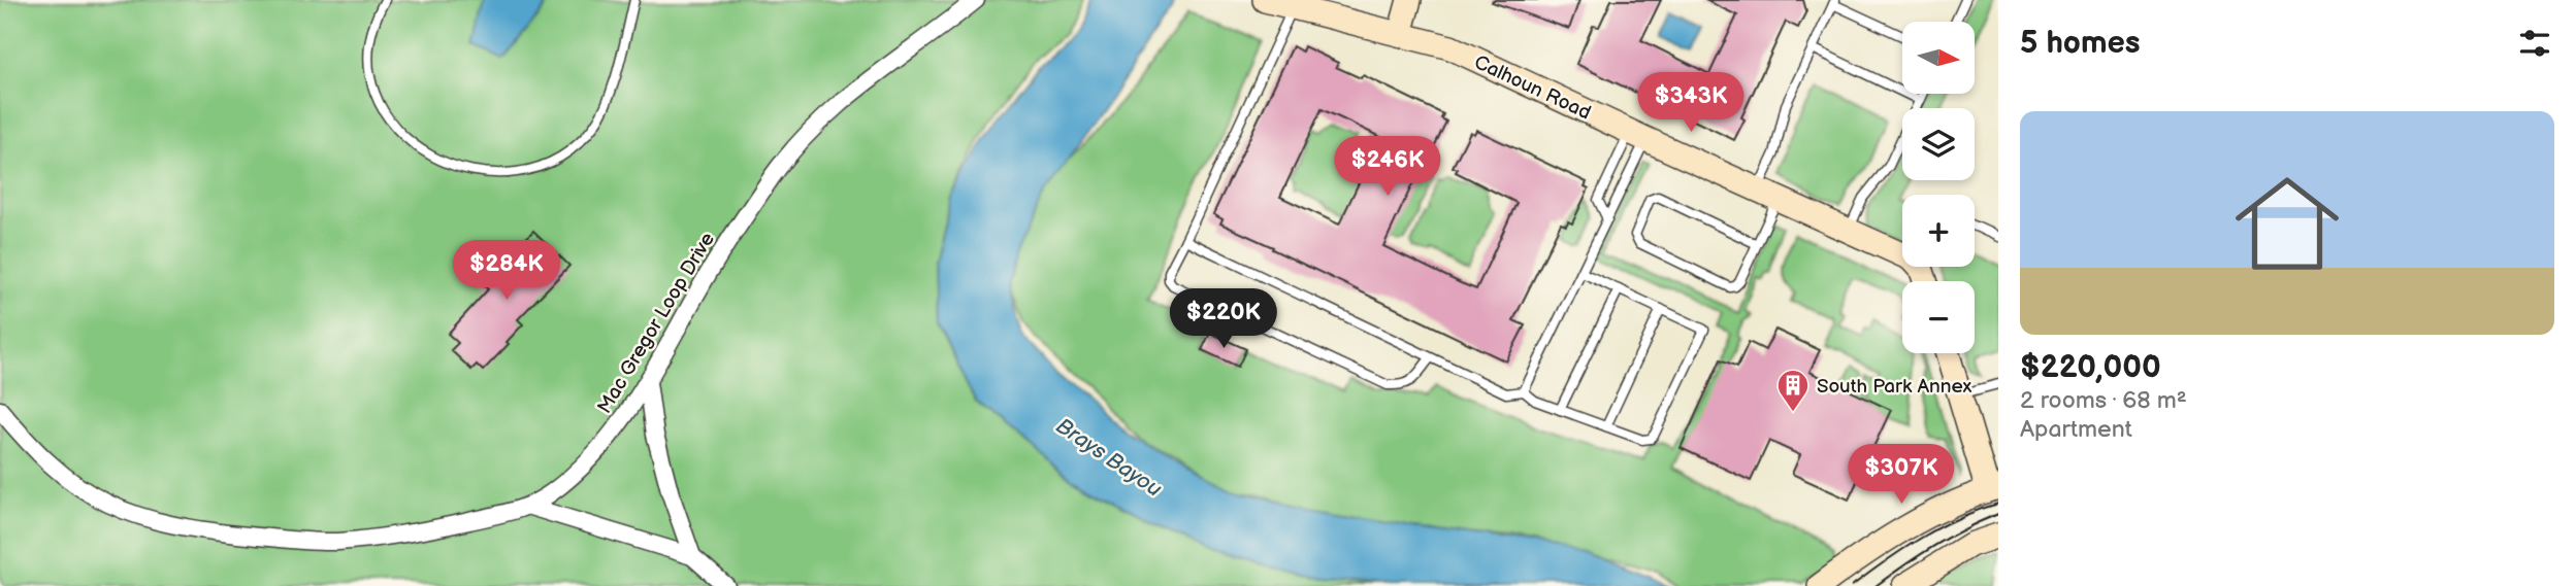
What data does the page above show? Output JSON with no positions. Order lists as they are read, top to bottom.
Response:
{
  "streets": {
    "street": ["Calhoun Road", "Mac Gregor Loop Drive"]
  },
  "water": ["Brays Bayou"],
  "places": {
    "building": ["South Park Annex"]
  },
  "north": "right",
  "page": {
    "heading": "5 homes",
    "map_buttons": ["+", "−"],
    "price": [
      "$343K",
      "$246K",
      "$284K",
      "$220K",
      "$307K"
    ],
    "list": [
      {
        "name": "$220,000",
        "note": "2 rooms · 68 m² · Apartment"
      }
    ]
  }
}
